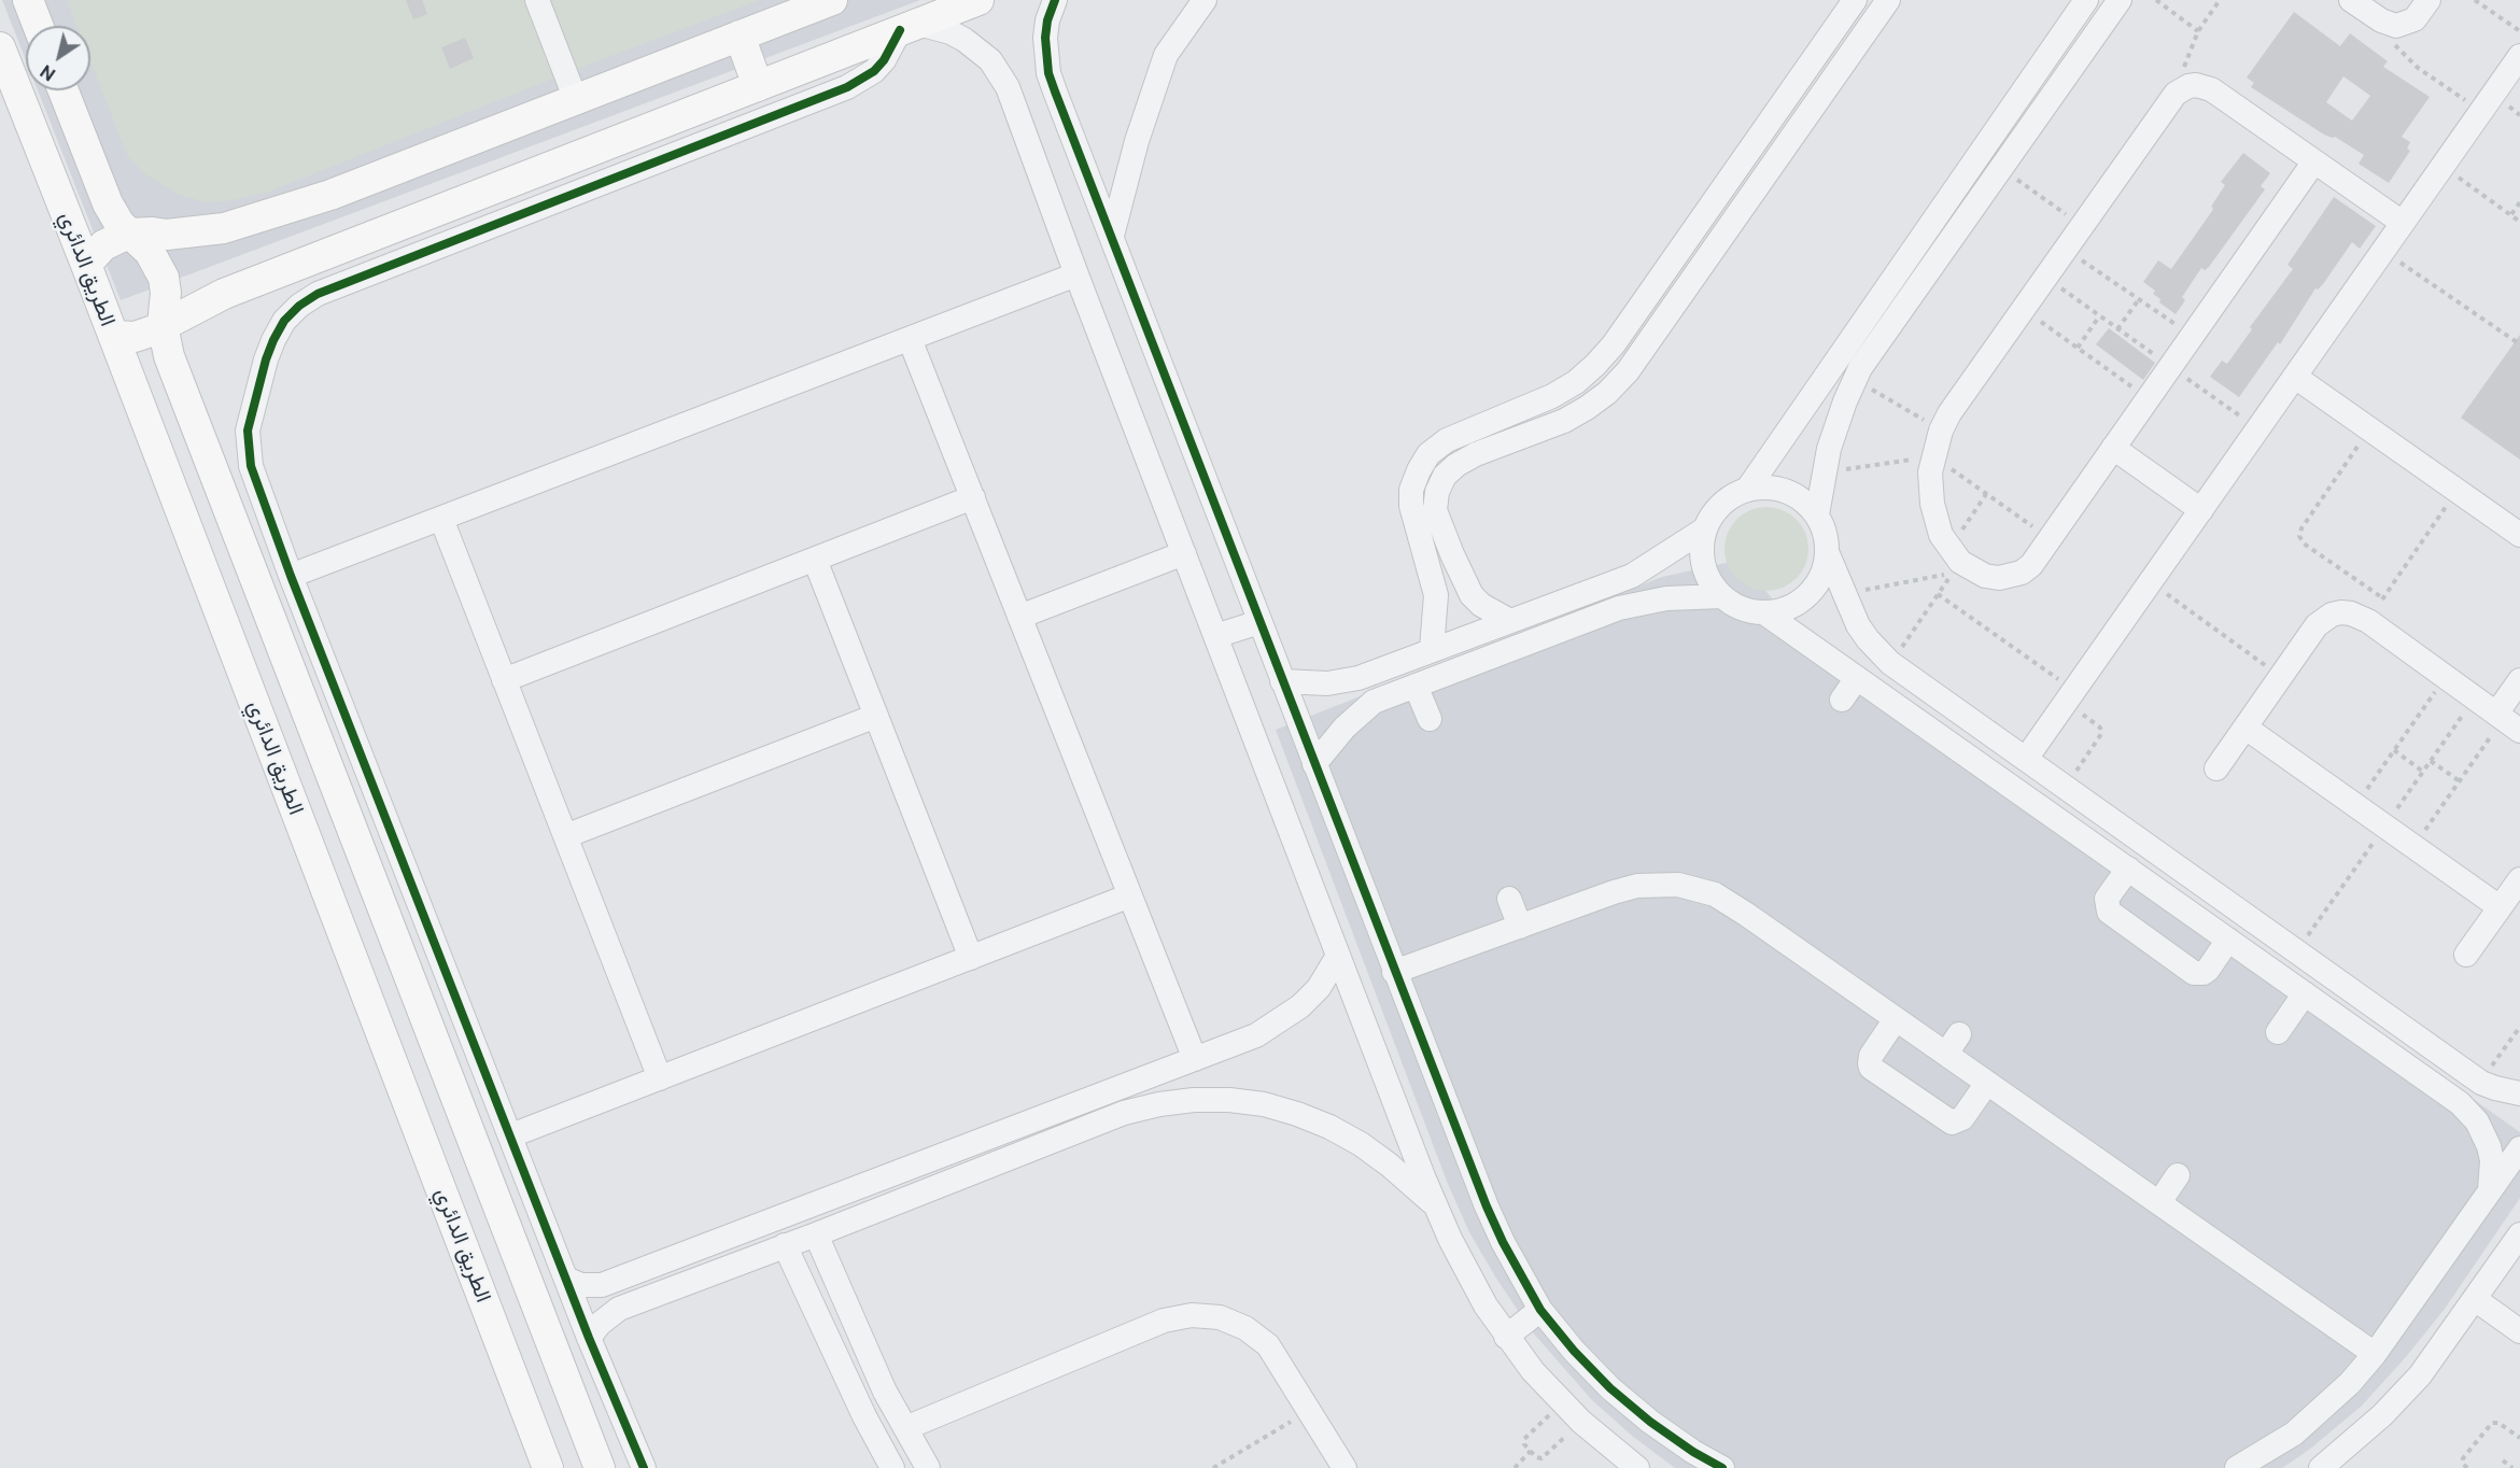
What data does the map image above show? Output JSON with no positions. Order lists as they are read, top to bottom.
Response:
{
  "streets": {
    "main road": ["الطريق الدائري"]
  },
  "north": "bottom left"
}
